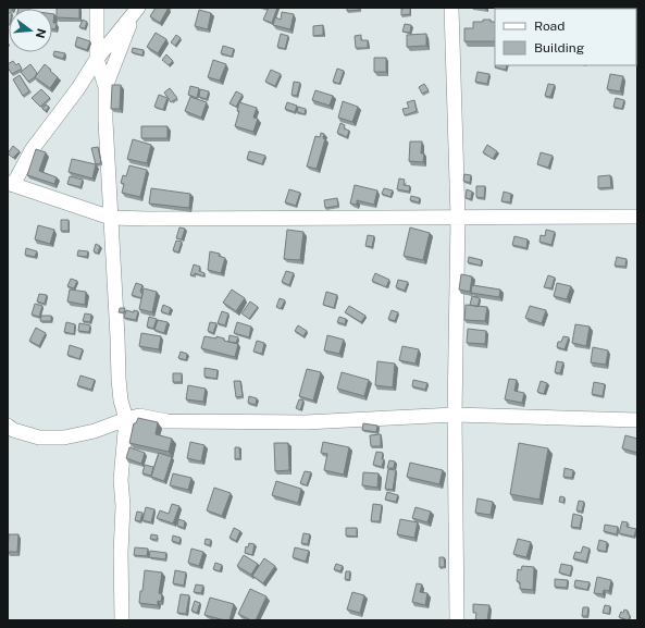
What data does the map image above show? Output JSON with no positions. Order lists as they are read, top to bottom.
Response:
{
  "legend": ["Road", "Building"],
  "north": "right"
}
